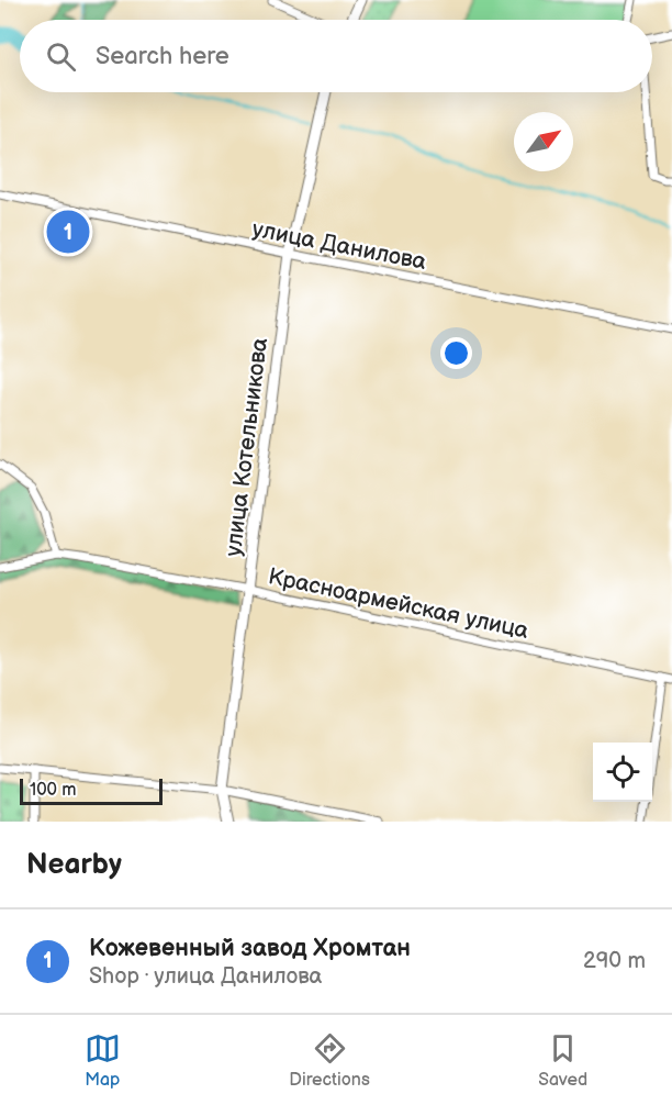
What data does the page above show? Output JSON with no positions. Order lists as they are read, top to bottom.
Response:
{
  "streets": {
    "street": ["улица Данилова", "улица Котельникова", "Красноармейская улица"]
  },
  "crossings": [
    ["улица Данилова", "улица Котельникова"],
    ["улица Котельникова", "Красноармейская улица"]
  ],
  "scale_bar": "100 m",
  "north": "top right",
  "page": {
    "search": "Search here",
    "pins": "1",
    "scale": "100 m",
    "heading": "Nearby",
    "list": [
      {
        "mark": "1",
        "name": "Кожевенный завод Хромтан",
        "note": "Shop · улица Данилова",
        "value": "290 m"
      }
    ],
    "nav": ["Map", "Directions", "Saved"]
  }
}
